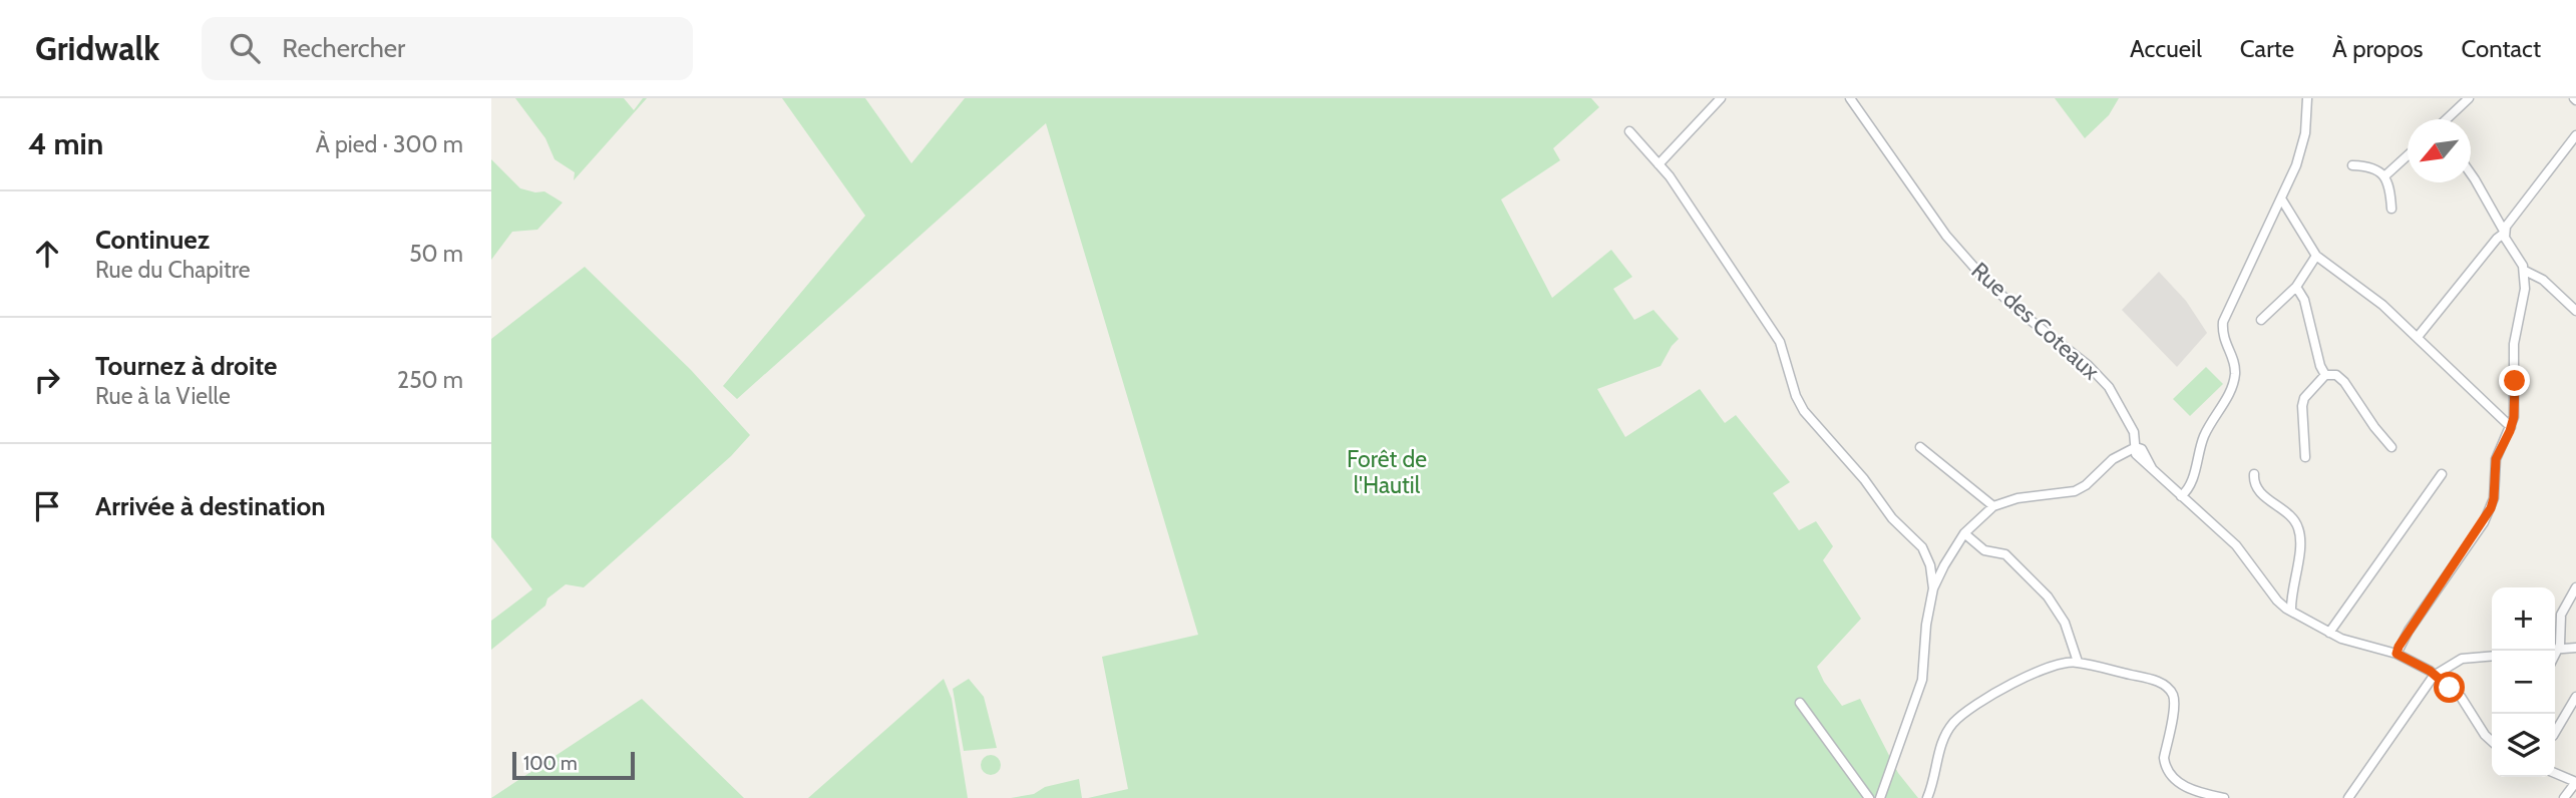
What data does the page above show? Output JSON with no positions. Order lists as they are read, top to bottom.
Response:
{
  "streets": {
    "street": ["Rue des Coteaux"]
  },
  "parks": ["Forêt de l'Hautil"],
  "scale_bar": "100 m",
  "north": "bottom left",
  "page": {
    "header": "Gridwalk",
    "search": "Rechercher",
    "nav": [
      "Accueil",
      "Carte",
      "À propos",
      "Contact"
    ],
    "heading": ["4 min", "À pied · 300 m"],
    "list": [
      ["Continuez", "Rue du Chapitre", "50 m"],
      ["Tournez à droite", "Rue à la Vielle", "250 m"],
      "Arrivée à destination"
    ],
    "map_buttons": ["+", "−"],
    "scale": "100 m"
  }
}
